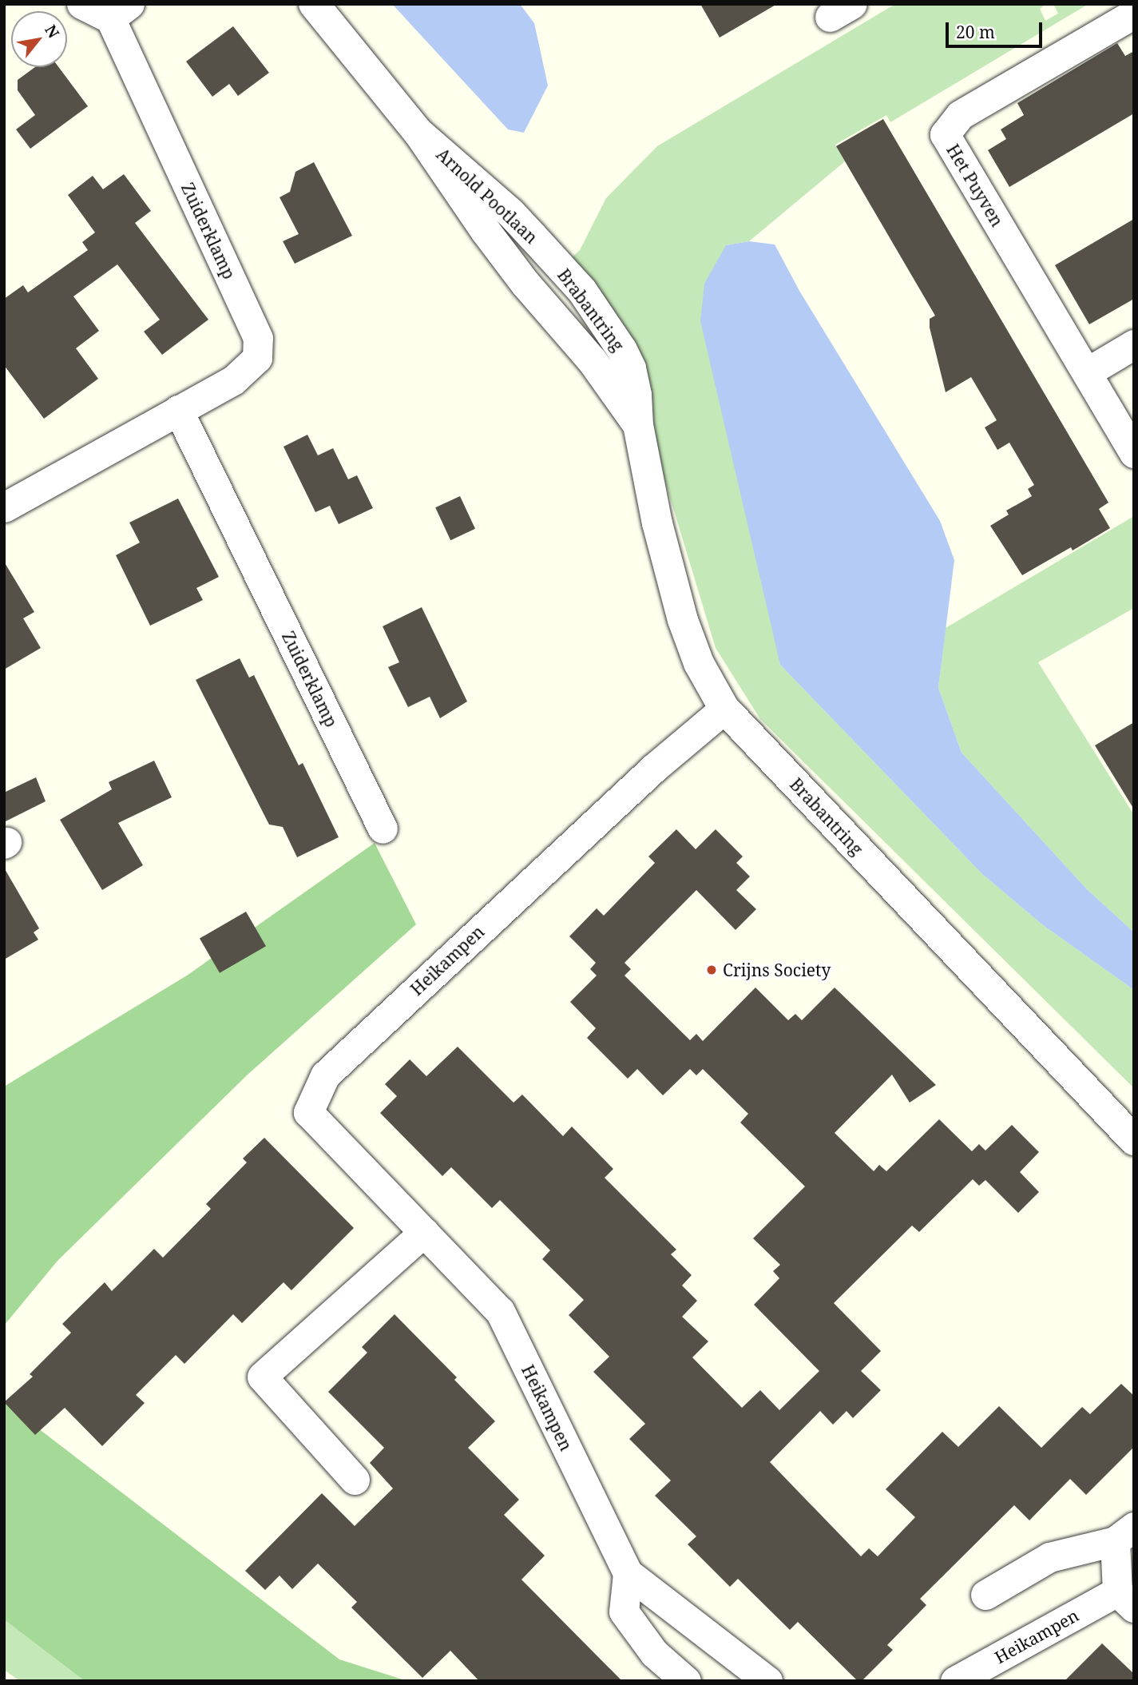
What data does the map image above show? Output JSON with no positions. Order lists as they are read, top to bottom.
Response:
{
  "streets": {
    "street": [
      "Het Puyven",
      "Arnold Pootlaan",
      "Zuiderklamp",
      "Brabantring",
      "Heikampen"
    ]
  },
  "crossings": [
    ["Arnold Pootlaan", "Brabantring"],
    ["Brabantring", "Heikampen"]
  ],
  "places": ["Crijns Society"],
  "scale_bar": "20 m",
  "north": "top right"
}
